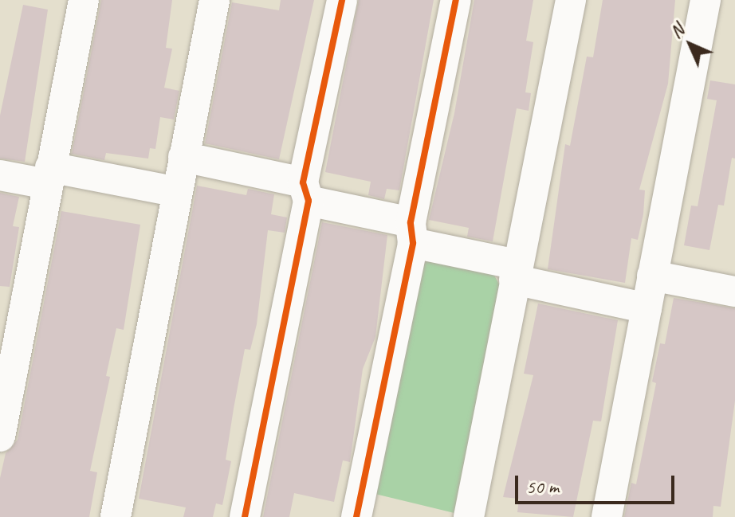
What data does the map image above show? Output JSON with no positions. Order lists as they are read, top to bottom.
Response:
{
  "scale_bar": "50 m",
  "north": "top left"
}
